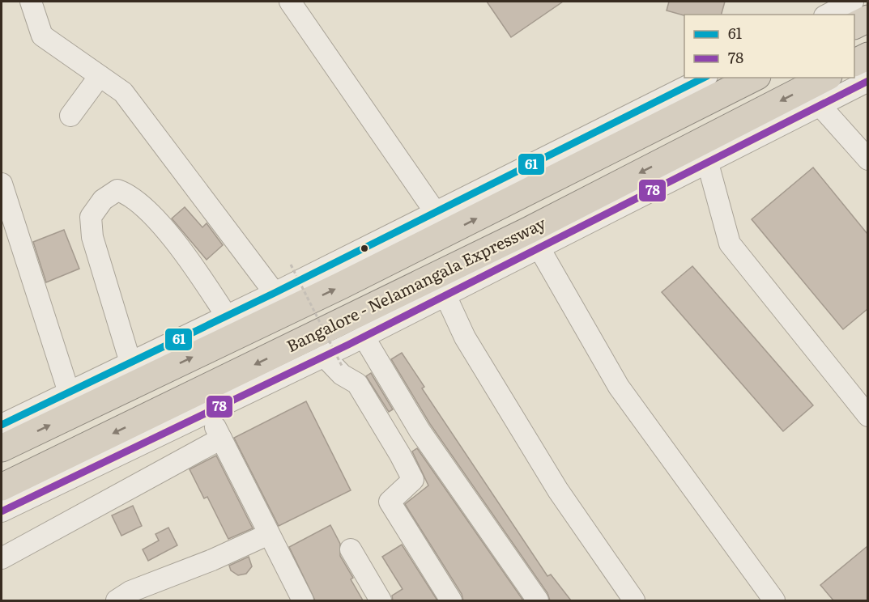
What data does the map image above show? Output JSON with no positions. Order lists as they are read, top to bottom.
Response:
{
  "streets": {
    "highway": ["Bangalore - Nelamangala Expressway"]
  },
  "lines": ["transit line 61", "transit line 78"],
  "legend": ["61", "78"]
}
